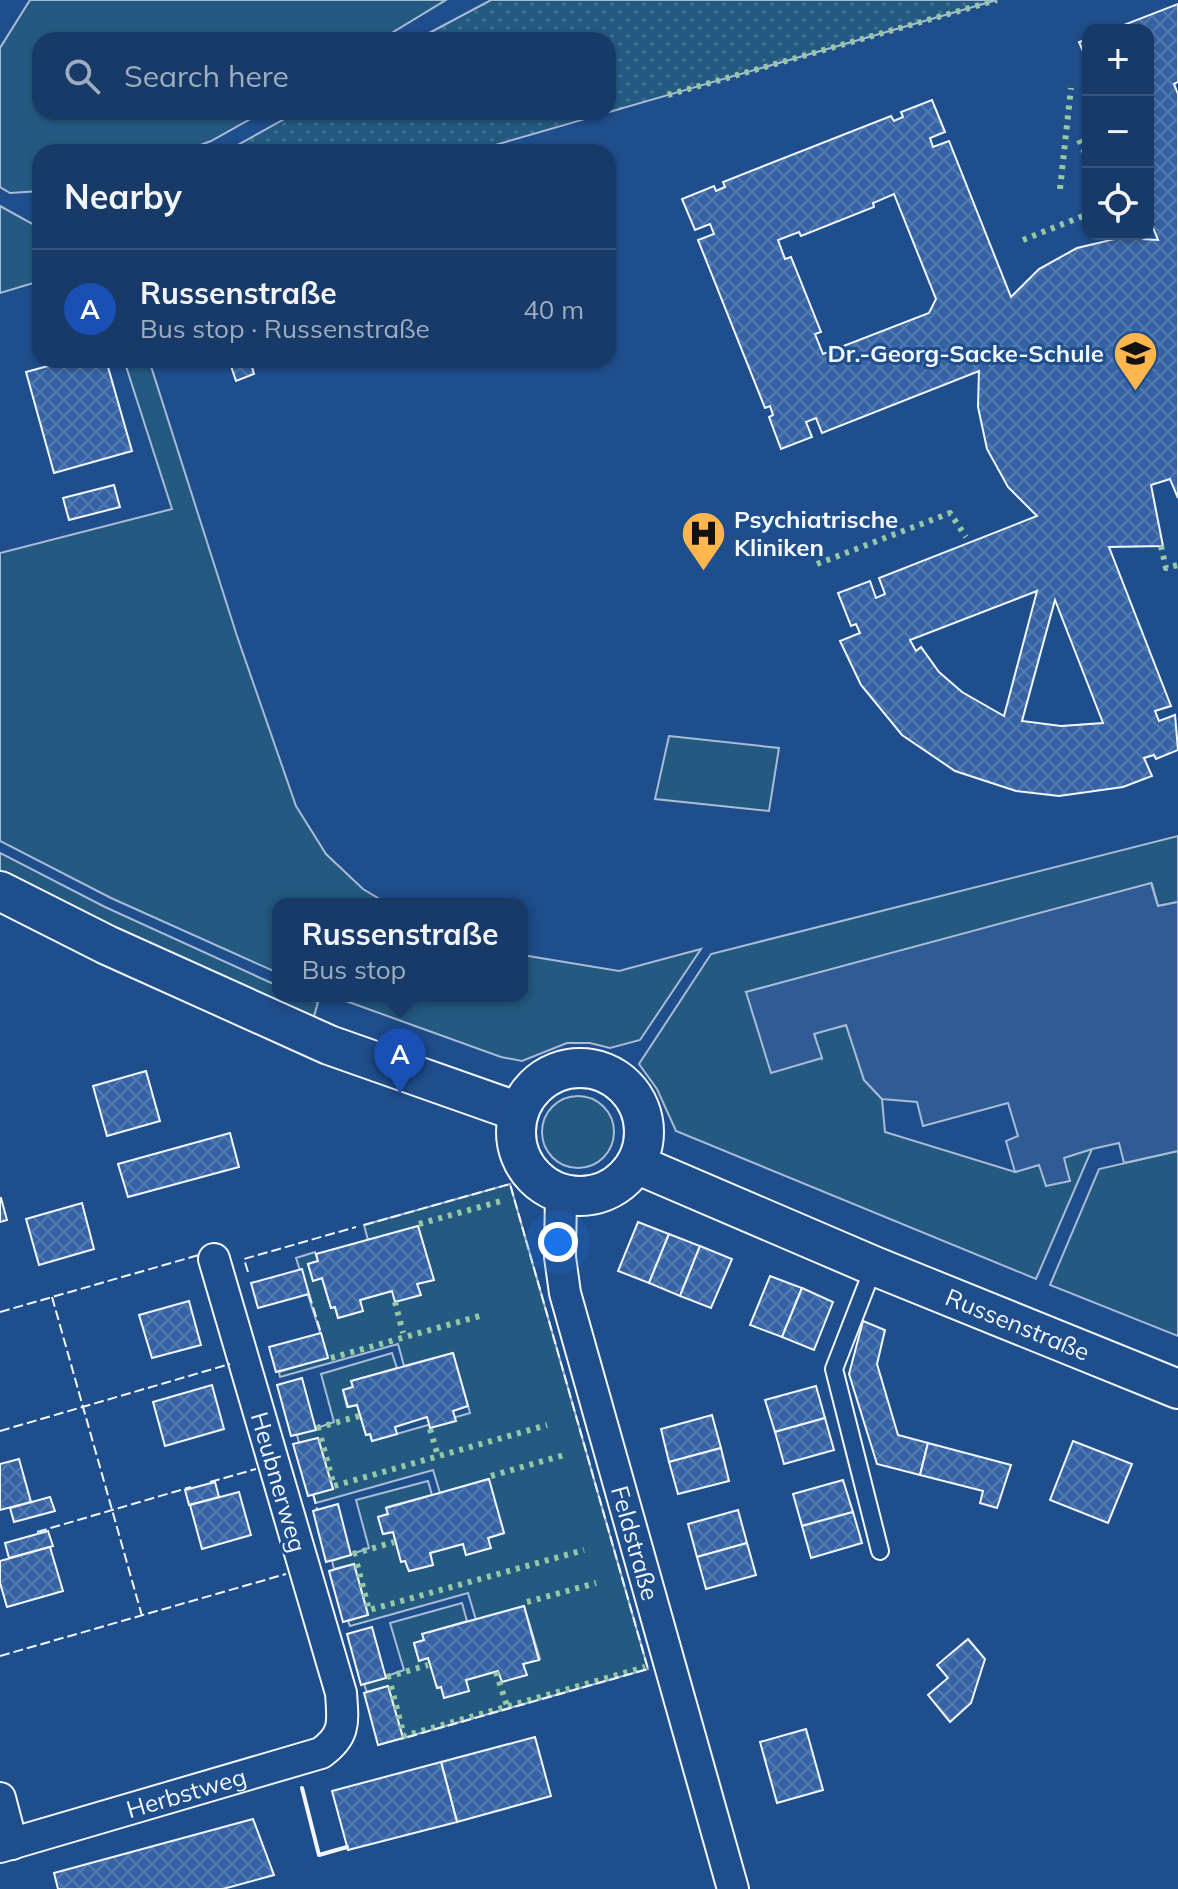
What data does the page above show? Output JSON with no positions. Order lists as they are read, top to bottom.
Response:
{
  "streets": {
    "street": [
      "Russenstraße",
      "Heubnerweg",
      "Feldstraße",
      "Herbstweg"
    ]
  },
  "crossings": [
    ["Russenstraße", "Feldstraße"],
    ["Heubnerweg", "Herbstweg"]
  ],
  "places": {
    "school or university": ["Dr.-Georg-Sacke-Schule"],
    "hospital": ["Psychiatrische Kliniken"]
  },
  "page": {
    "map_buttons": ["+", "−"],
    "search": "Search here",
    "heading": "Nearby",
    "list": [
      {
        "mark": "A",
        "name": "Russenstraße",
        "note": "Bus stop · Russenstraße",
        "value": "40 m"
      }
    ],
    "popup": ["Russenstraße", "Bus stop"],
    "pins": "A"
  }
}
